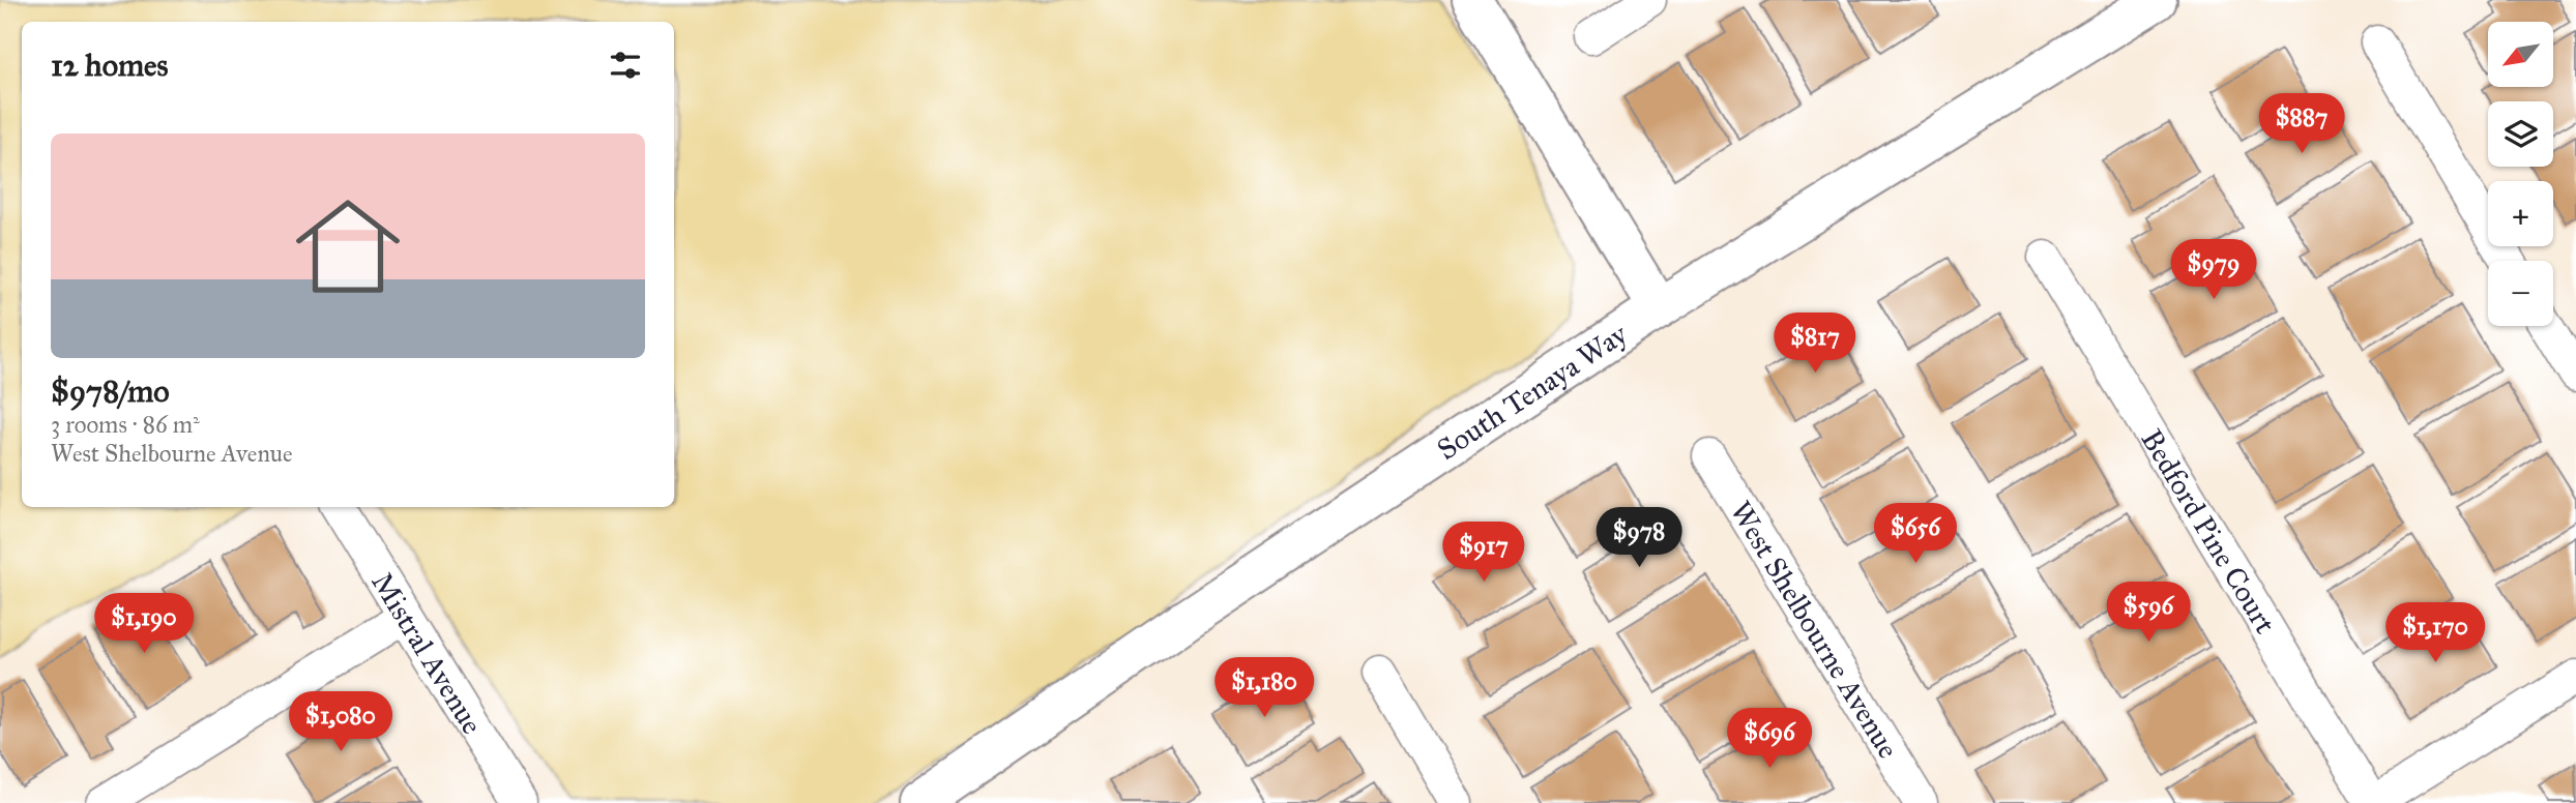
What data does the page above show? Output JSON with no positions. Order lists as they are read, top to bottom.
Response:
{
  "streets": {
    "street": [
      "South Tenaya Way",
      "Bedford Pine Court",
      "West Shelbourne Avenue",
      "Mistral Avenue"
    ]
  },
  "north": "bottom left",
  "page": {
    "map_buttons": ["+", "−"],
    "heading": "12 homes",
    "price": [
      "$887",
      "$979",
      "$817",
      "$656",
      "$978",
      "$917",
      "$596",
      "$1,190",
      "$1,170",
      "$1,180",
      "$1,080",
      "$696"
    ],
    "list": [
      {
        "name": "$978/mo",
        "note": "3 rooms · 86 m² · West Shelbourne Avenue"
      }
    ]
  }
}
